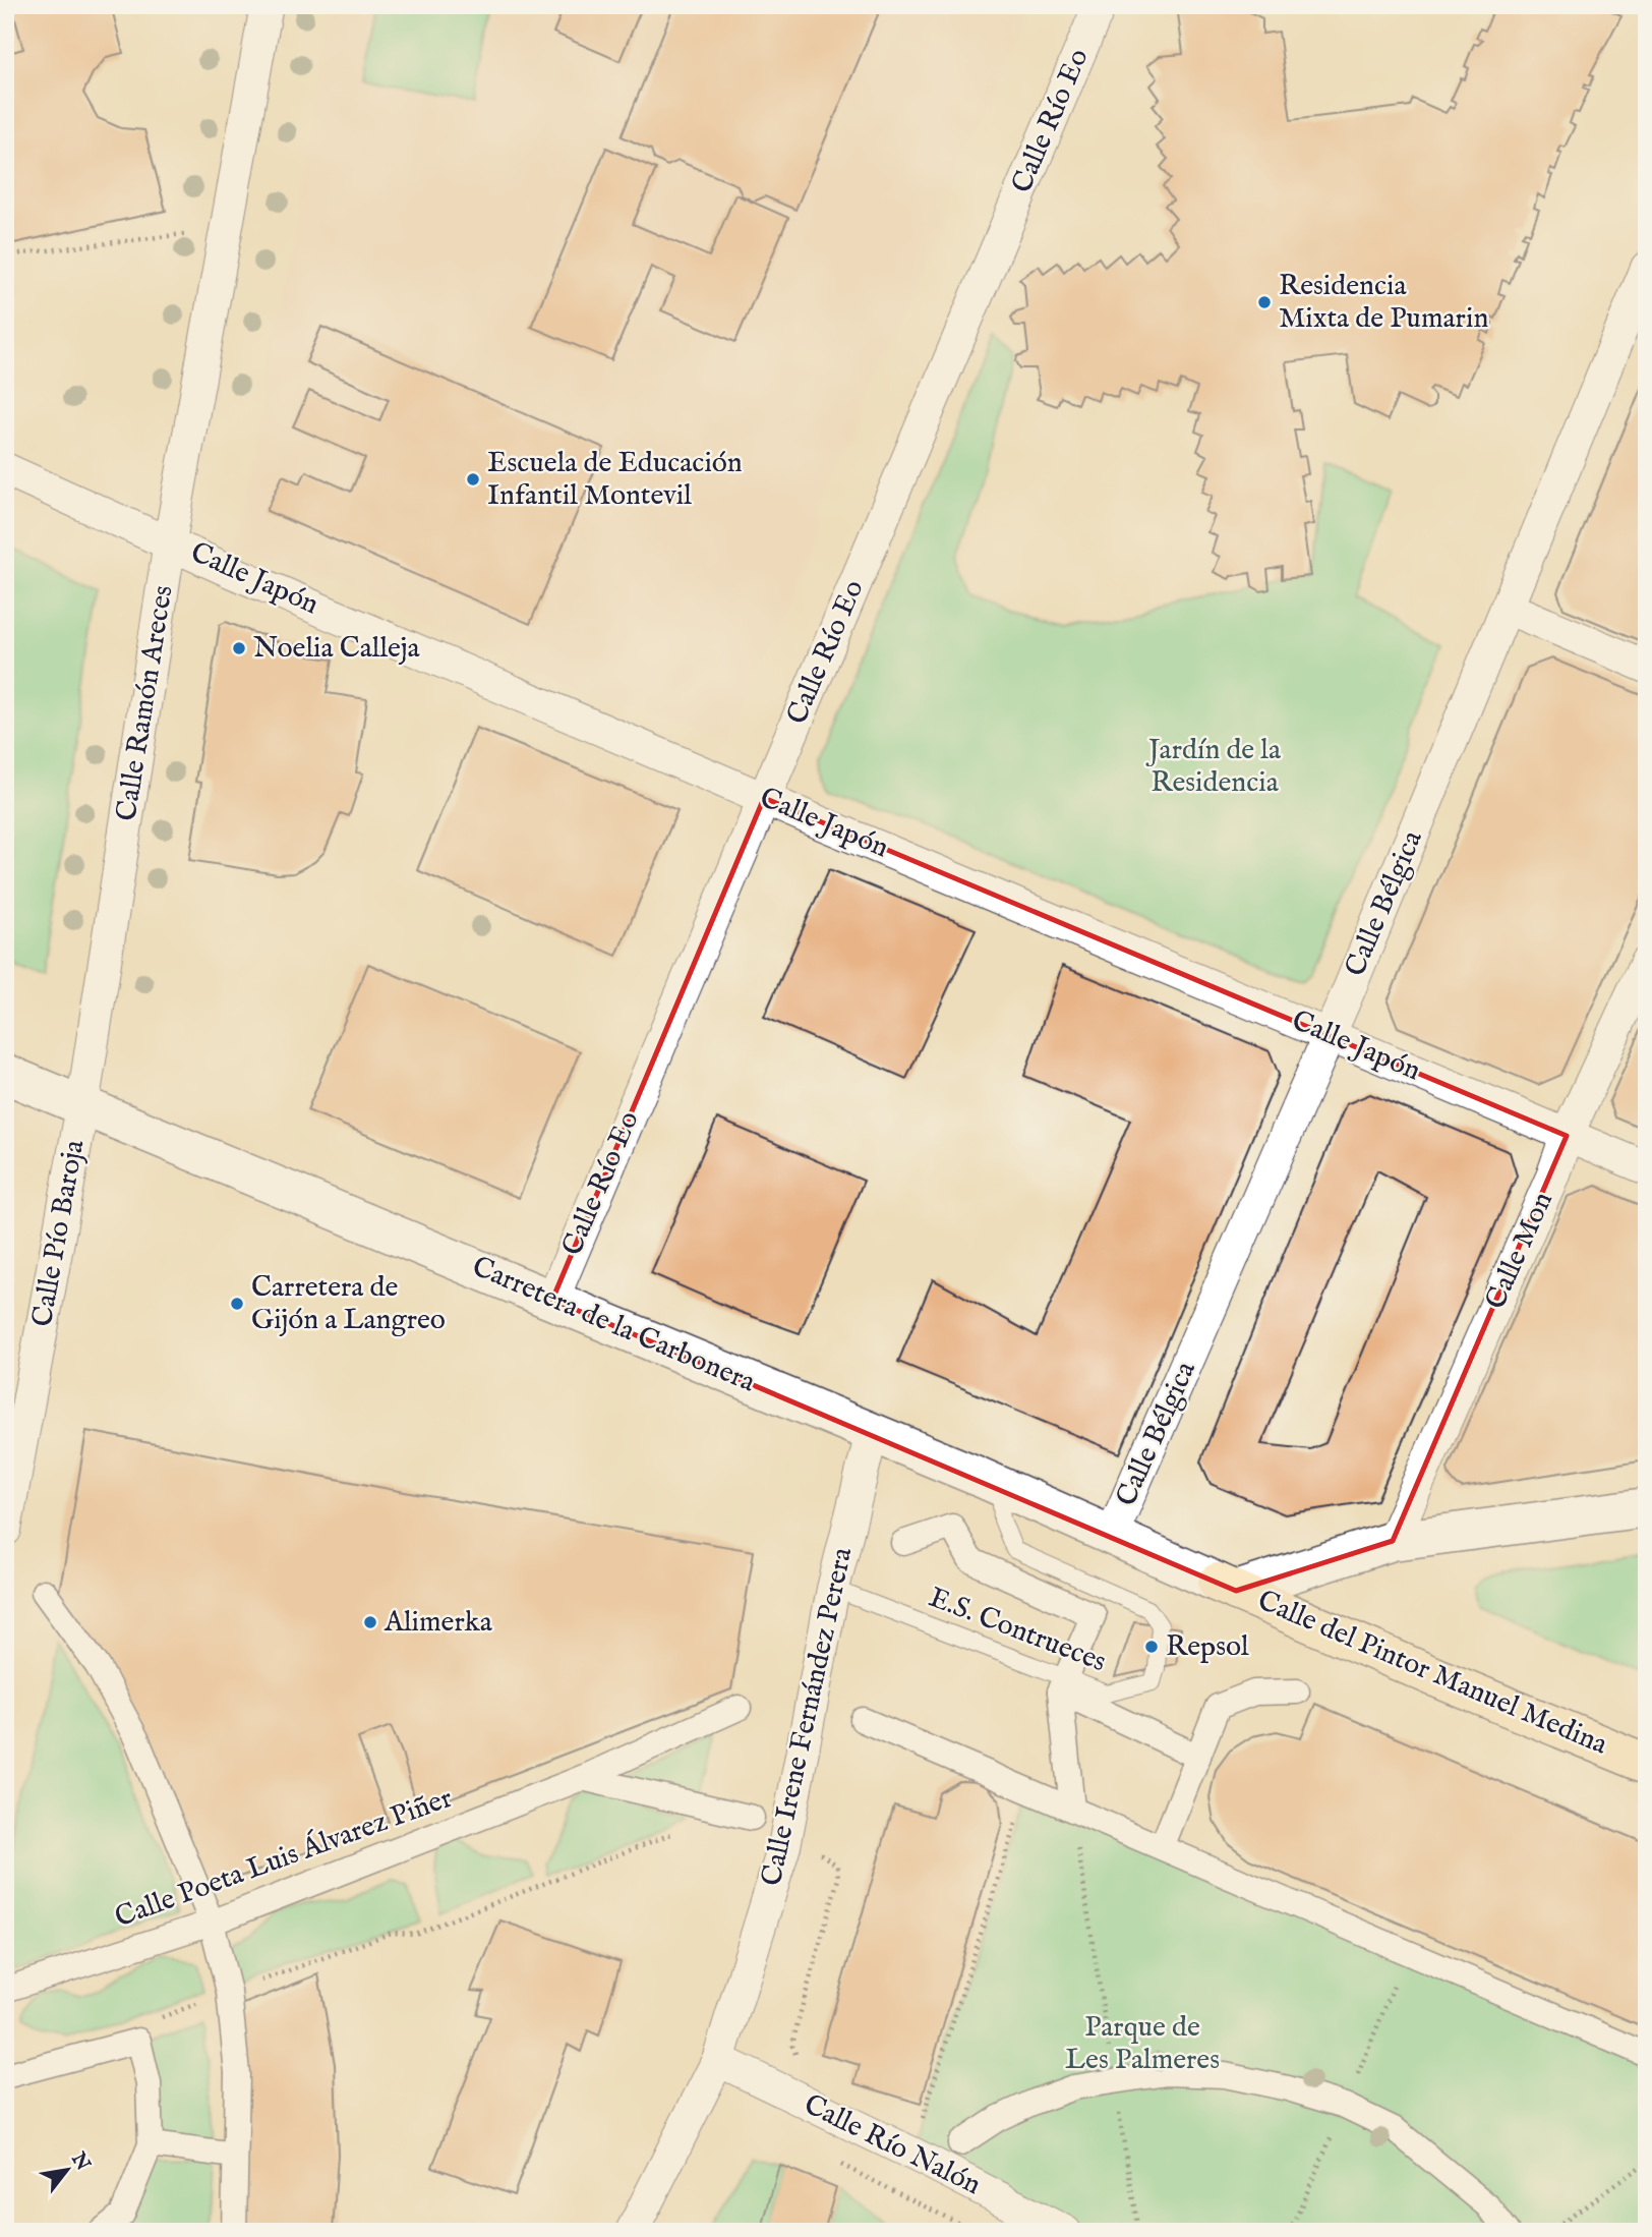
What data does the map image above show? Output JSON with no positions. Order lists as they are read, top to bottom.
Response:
{
  "streets": {
    "main road": ["Calle del Pintor Manuel Medina"],
    "street": [
      "Calle Río Eo",
      "Calle Japón",
      "Calle Ramón Areces",
      "Calle Bélgica",
      "Calle Pío Baroja",
      "Calle Mon",
      "Carretera de la Carbonera",
      "Calle Irene Fernández Perera",
      "Calle Poeta Luis Álvarez Piñer",
      "Calle Río Nalón"
    ],
    "lane": ["E.S. Contrueces"]
  },
  "crossings": [
    ["Calle Río Eo", "Calle Japón"],
    ["Calle Río Eo", "Carretera de la Carbonera"],
    ["Calle Japón", "Calle Ramón Areces"],
    ["Calle Japón", "Calle Bélgica"],
    ["Calle Japón", "Calle Mon"],
    ["Calle Ramón Areces", "Calle Pío Baroja"],
    ["Calle Ramón Areces", "Carretera de la Carbonera"],
    ["Calle Bélgica", "Carretera de la Carbonera"],
    ["Calle Pío Baroja", "Carretera de la Carbonera"],
    ["Carretera de la Carbonera", "E.S. Contrueces"],
    ["Carretera de la Carbonera", "Calle del Pintor Manuel Medina"],
    ["Carretera de la Carbonera", "Calle Irene Fernández Perera"],
    ["E.S. Contrueces", "Calle Irene Fernández Perera"],
    ["Calle Irene Fernández Perera", "Calle Río Nalón"]
  ],
  "parks": ["Jardín de la Residencia", "Parque de Les Palmeres"],
  "places": [
    "Residencia Mixta de Pumarin",
    "Escuela de Educación Infantil Montevil",
    "Noelia Calleja",
    "Carretera de Gijón a Langreo",
    "Alimerka",
    "Repsol"
  ],
  "north": "top right"
}
